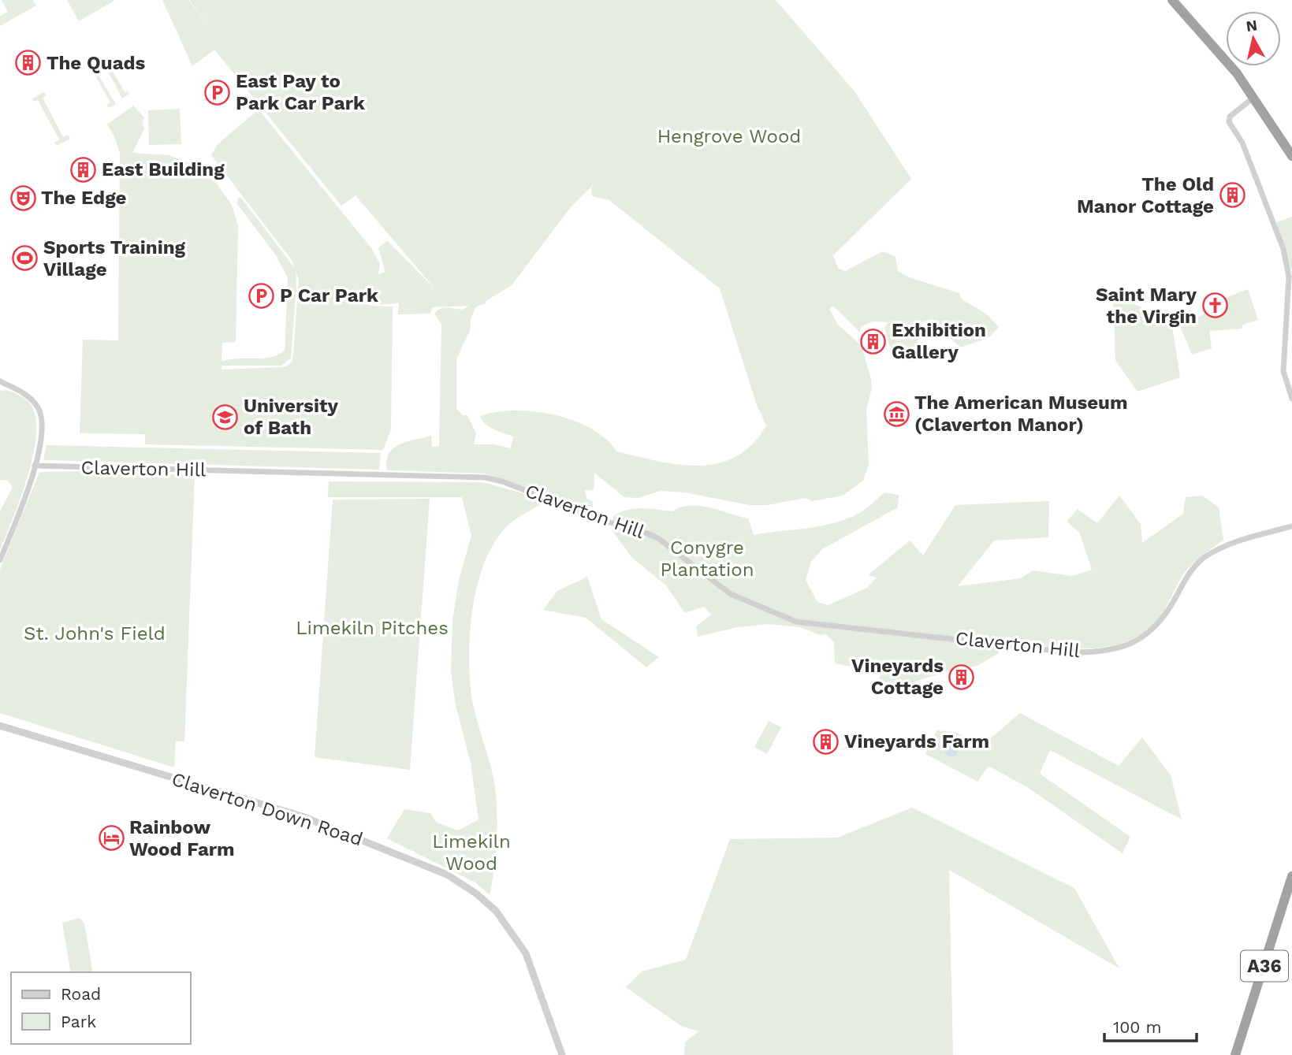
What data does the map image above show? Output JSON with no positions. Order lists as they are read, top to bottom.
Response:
{
  "streets": {
    "highway": ["A36"],
    "street": ["Claverton Hill", "Claverton Down Road"]
  },
  "parks": [
    "Hengrove Wood",
    "Conygre Plantation",
    "Limekiln Pitches",
    "St. John's Field",
    "Limekiln Wood"
  ],
  "places": {
    "building": [
      "The Quads",
      "East Building",
      "The Old Manor Cottage",
      "Exhibition Gallery",
      "Vineyards Cottage",
      "Vineyards Farm"
    ],
    "parking": ["East Pay to Park Car Park", "P Car Park"],
    "theatre": ["The Edge"],
    "sports": ["Sports Training Village"],
    "church": ["Saint Mary the Virgin"],
    "museum": ["The American Museum (Claverton Manor)"],
    "school or university": ["University of Bath"],
    "hotel": ["Rainbow Wood Farm"]
  },
  "legend": ["Road", "Park"],
  "scale_bar": "100 m",
  "north": "top"
}
